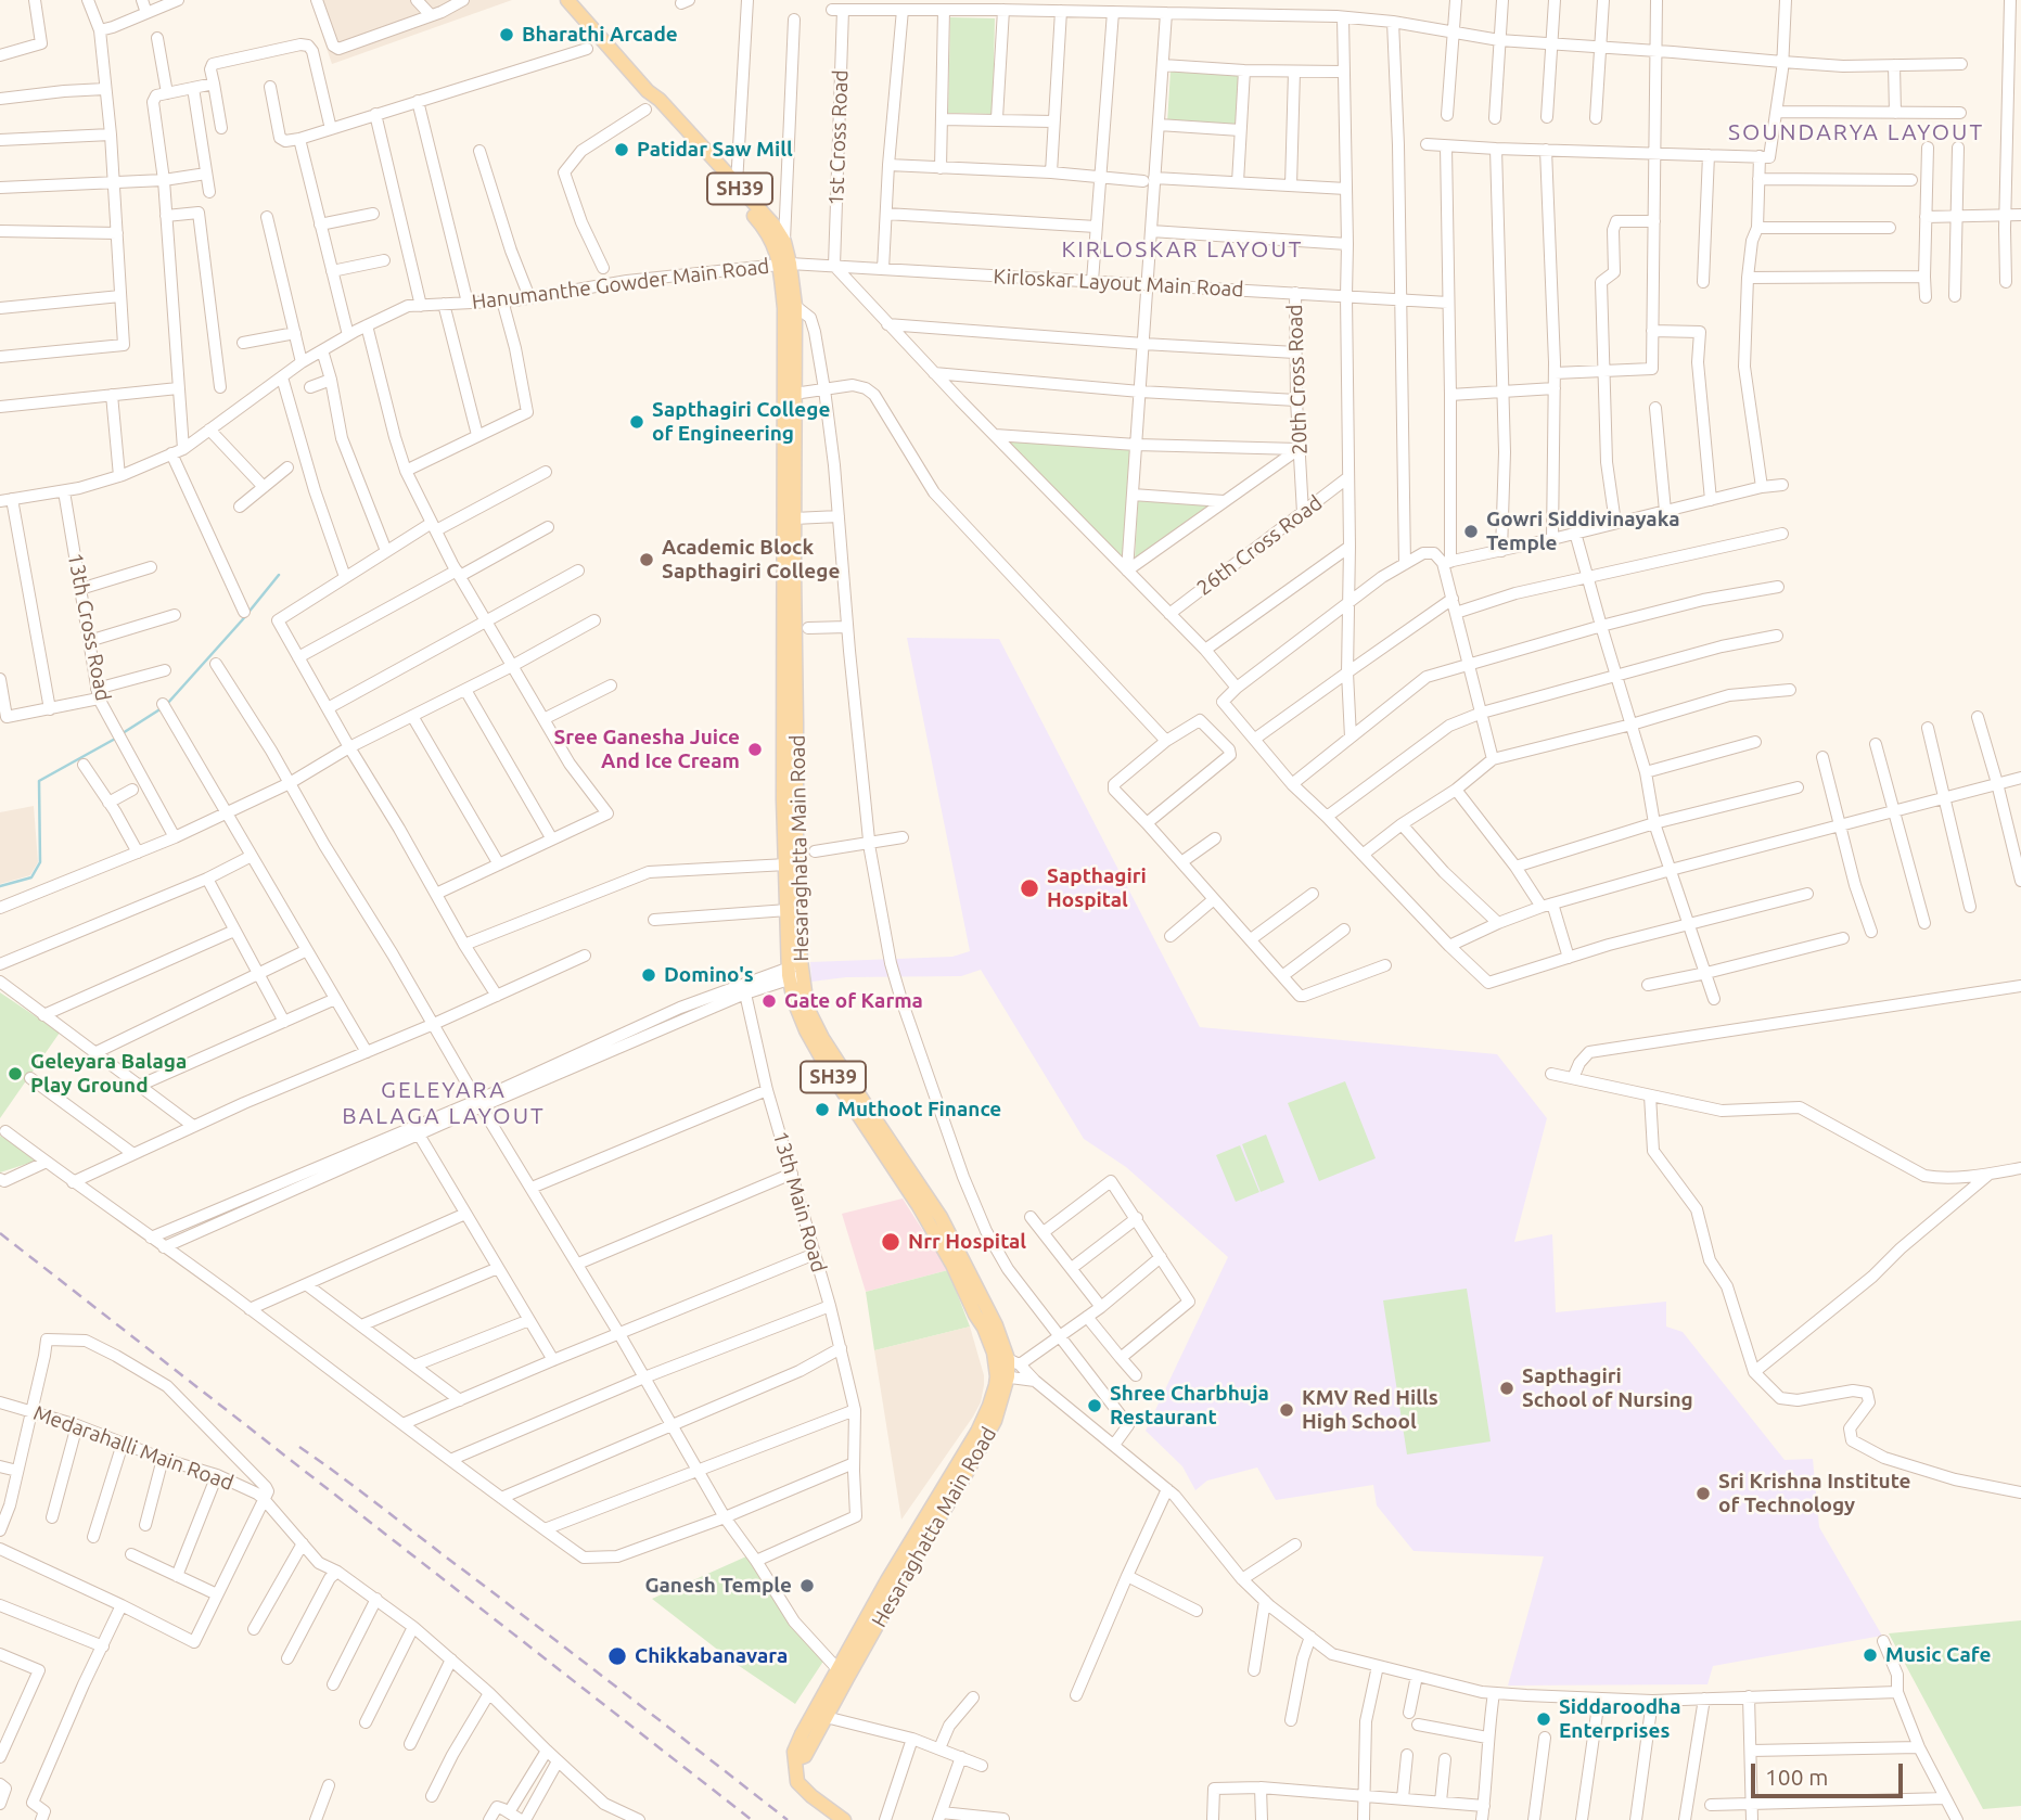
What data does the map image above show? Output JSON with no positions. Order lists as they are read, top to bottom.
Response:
{
  "streets": {
    "main road": ["SH39", "Hesaraghatta Main Road"],
    "street": [
      "1st Cross Road",
      "Kirloskar Layout Main Road",
      "Hanumanthe Gowder Main Road",
      "20th Cross Road",
      "26th Cross Road",
      "13th Cross Road",
      "13th Main Road",
      "Medarahalli Main Road"
    ]
  },
  "crossings": [
    ["1st Cross Road", "Kirloskar Layout Main Road"],
    ["SH39", "Kirloskar Layout Main Road"],
    ["SH39", "Hanumanthe Gowder Main Road"],
    ["Kirloskar Layout Main Road", "Hanumanthe Gowder Main Road"],
    ["Kirloskar Layout Main Road", "20th Cross Road"],
    ["Hanumanthe Gowder Main Road", "13th Cross Road"],
    ["20th Cross Road", "26th Cross Road"]
  ],
  "districts": ["SOUNDARYA LAYOUT", "KIRLOSKAR LAYOUT", "GELEYARA BALAGA LAYOUT"],
  "places": [
    "Bharathi Arcade",
    "Patidar Saw Mill",
    "Sapthagiri College of Engineering",
    "Gowri Siddivinayaka Temple",
    "Academic Block Sapthagiri College",
    "Sree Ganesha Juice And Ice Cream",
    "Sapthagiri Hospital",
    "Domino's",
    "Gate of Karma",
    "Geleyara Balaga Play Ground",
    "Muthoot Finance",
    "Nrr Hospital",
    "Sapthagiri School of Nursing",
    "Shree Charbhuja Restaurant",
    "KMV Red Hills High School",
    "Sri Krishna Institute of Technology",
    "Ganesh Temple",
    "Music Cafe",
    "Chikkabanavara",
    "Siddaroodha Enterprises"
  ],
  "scale_bar": "100 m"
}
